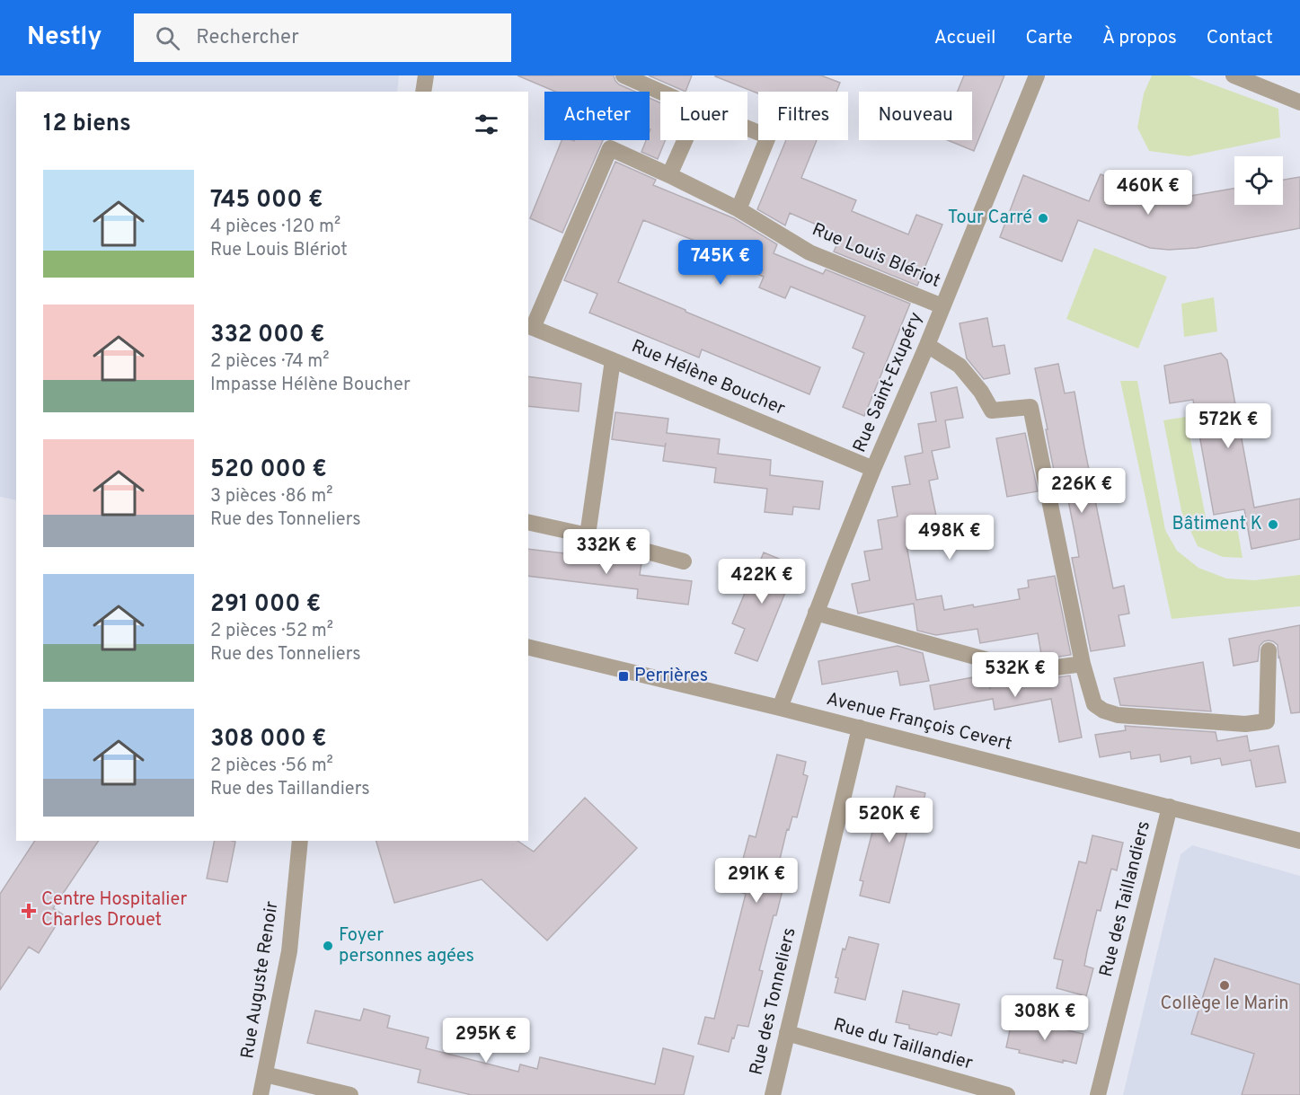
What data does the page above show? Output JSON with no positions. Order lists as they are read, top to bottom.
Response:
{
  "streets": {
    "street": [
      "Rue Louis Blériot",
      "Rue Hélène Boucher",
      "Rue Saint-Exupéry",
      "Avenue François Cevert",
      "Rue des Taillandiers",
      "Rue Auguste Renoir",
      "Rue des Tonneliers",
      "Rue du Taillandier"
    ]
  },
  "crossings": [
    ["Rue Louis Blériot", "Rue Hélène Boucher"],
    ["Rue Louis Blériot", "Rue Saint-Exupéry"],
    ["Rue Hélène Boucher", "Rue Saint-Exupéry"],
    ["Rue Saint-Exupéry", "Avenue François Cevert"],
    ["Avenue François Cevert", "Rue des Taillandiers"],
    ["Avenue François Cevert", "Rue des Tonneliers"],
    ["Rue des Tonneliers", "Rue du Taillandier"]
  ],
  "places": {
    "other": [
      "Tour Carré",
      "Bâtiment K",
      "Foyer personnes agées",
      "Collège le Marin"
    ],
    "transit": ["Perrières"],
    "health": ["Centre Hospitalier Charles Drouet"]
  },
  "page": {
    "header": "Nestly",
    "search": "Rechercher",
    "nav": [
      "Accueil",
      "Carte",
      "À propos",
      "Contact"
    ],
    "chip": [
      "Acheter",
      "Louer",
      "Filtres",
      "Nouveau"
    ],
    "heading": "12 biens",
    "list": [
      {
        "name": "745 000 €",
        "note": "4 pièces · 120 m² · Rue Louis Blériot"
      },
      {
        "name": "332 000 €",
        "note": "2 pièces · 74 m² · Impasse Hélène Boucher"
      },
      {
        "name": "520 000 €",
        "note": "3 pièces · 86 m² · Rue des Tonneliers"
      },
      {
        "name": "291 000 €",
        "note": "2 pièces · 52 m² · Rue des Tonneliers"
      },
      {
        "name": "308 000 €",
        "note": "2 pièces · 56 m² · Rue des Taillandiers"
      }
    ],
    "price": [
      "460K €",
      "745K €",
      "572K €",
      "226K €",
      "498K €",
      "332K €",
      "422K €",
      "532K €",
      "520K €",
      "291K €",
      "308K €",
      "295K €"
    ]
  }
}
